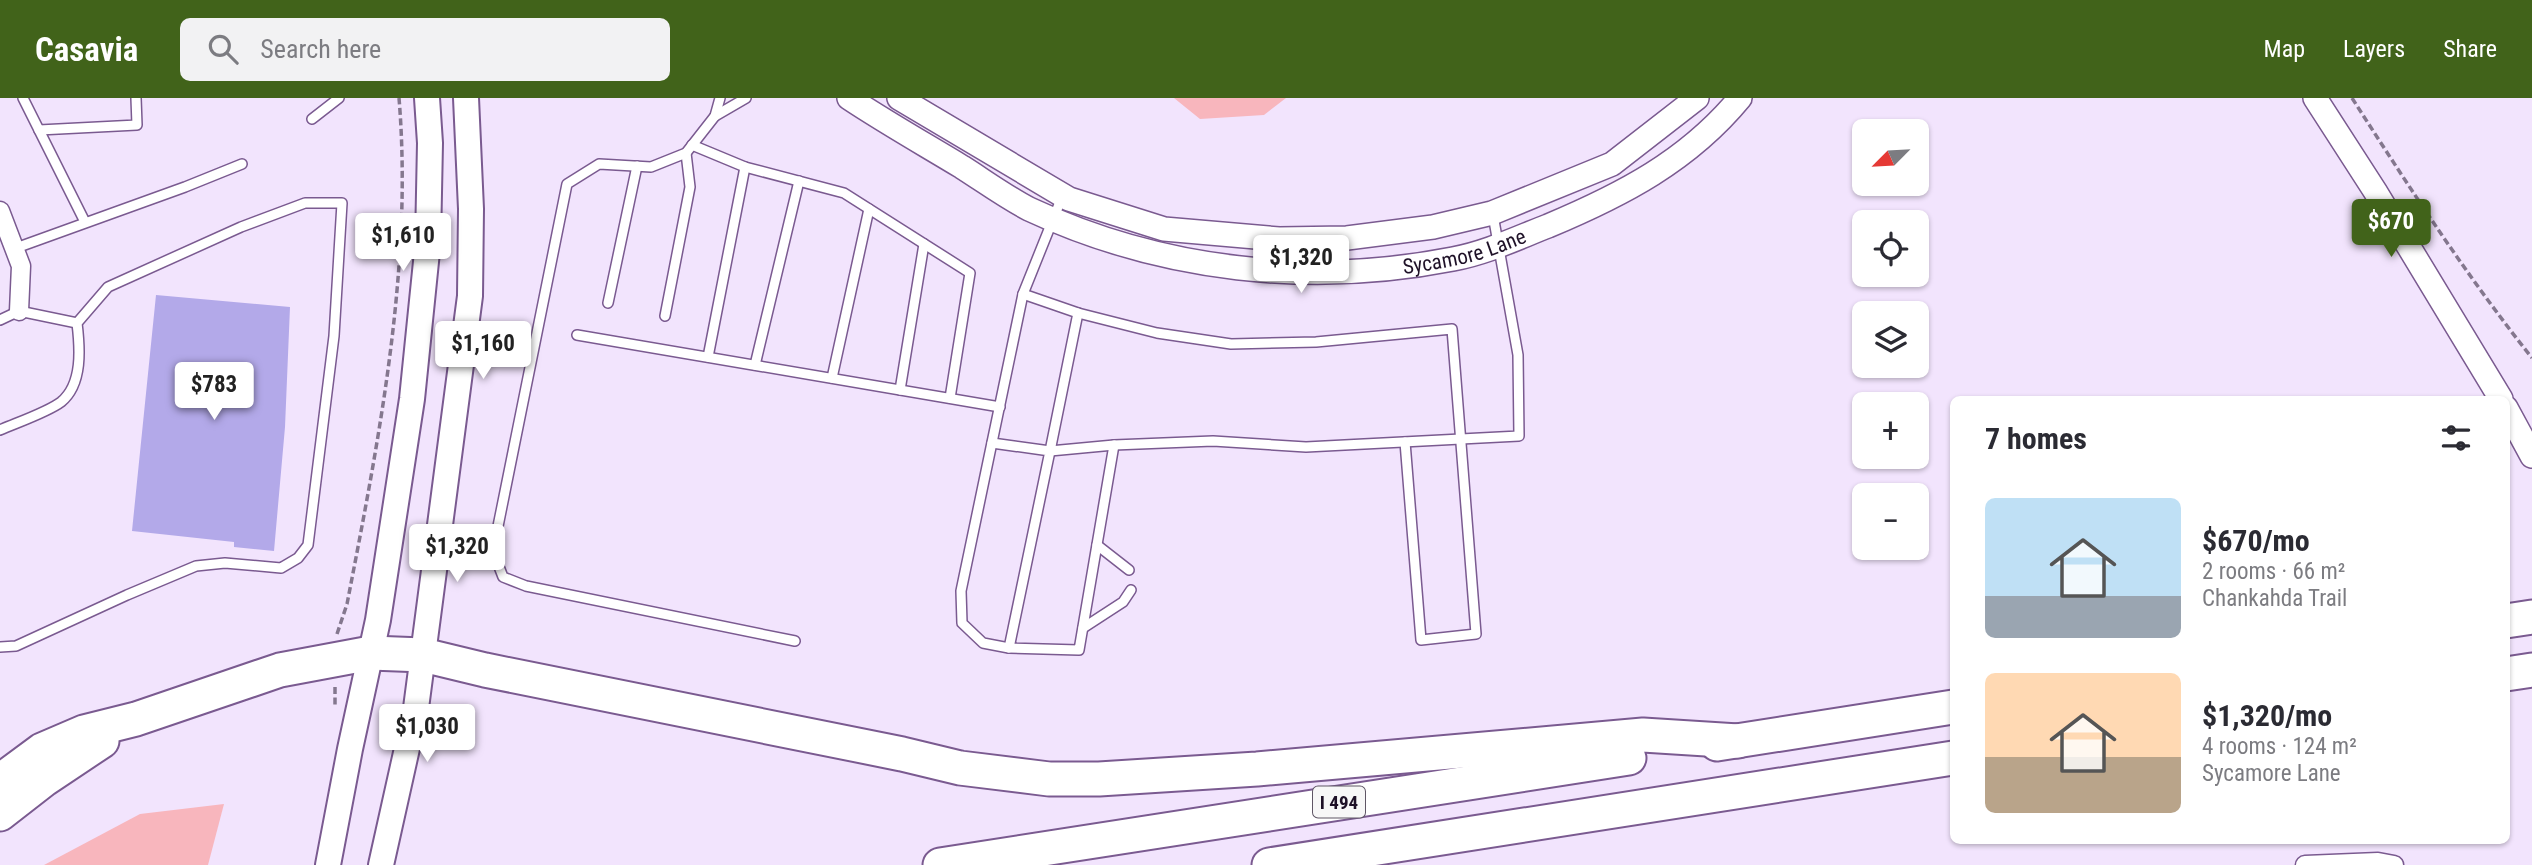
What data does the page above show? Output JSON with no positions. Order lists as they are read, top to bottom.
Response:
{
  "streets": {
    "highway": ["I 494"],
    "street": ["Sycamore Lane"]
  },
  "north": "bottom left",
  "page": {
    "header": "Casavia",
    "search": "Search here",
    "nav": ["Map", "Layers", "Share"],
    "map_buttons": ["+", "−"],
    "price": [
      "$670",
      "$1,610",
      "$1,320",
      "$1,160",
      "$783",
      "$1,320",
      "$1,030"
    ],
    "heading": "7 homes",
    "list": [
      {
        "name": "$670/mo",
        "note": "2 rooms · 66 m² · Chankahda Trail"
      },
      {
        "name": "$1,320/mo",
        "note": "4 rooms · 124 m² · Sycamore Lane"
      }
    ]
  }
}
